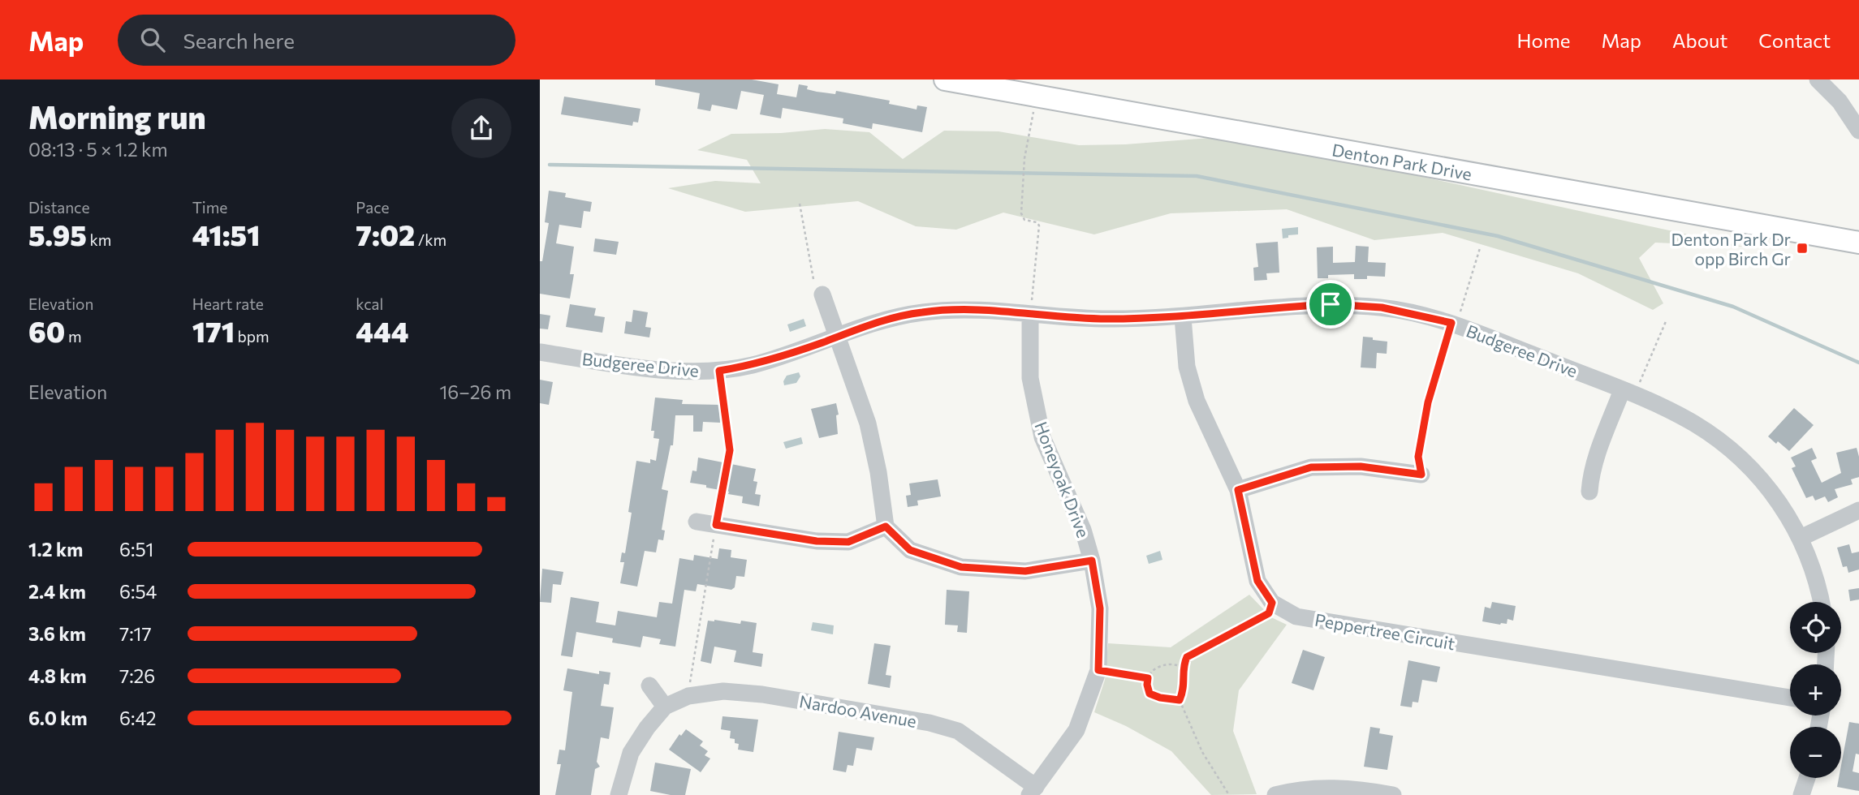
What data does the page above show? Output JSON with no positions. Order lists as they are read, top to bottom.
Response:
{
  "streets": {
    "main road": ["Denton Park Drive"],
    "street": [
      "Budgeree Drive",
      "Honeyoak Drive",
      "Peppertree Circuit",
      "Nardoo Avenue"
    ]
  },
  "crossings": [
    ["Budgeree Drive", "Honeyoak Drive"],
    ["Budgeree Drive", "Peppertree Circuit"],
    ["Honeyoak Drive", "Nardoo Avenue"]
  ],
  "places": {
    "transit": ["Denton Park Dr opp Birch Gr"]
  },
  "page": {
    "header": "Map",
    "search": "Search here",
    "nav": [
      "Home",
      "Map",
      "About",
      "Contact"
    ],
    "heading": ["Morning run", "08:13 · 5 × 1.2 km"],
    "stats": [
      ["Distance", "5.95 km"],
      ["Time", "41:51"],
      ["Pace", "7:02 /km"],
      ["Elevation", "60 m"],
      ["Heart rate", "171 bpm"],
      ["kcal", "444"]
    ],
    "chart": ["Elevation", "16–26 m"],
    "list": [
      {
        "name": "1.2 km",
        "note": "6:51"
      },
      {
        "name": "2.4 km",
        "note": "6:54"
      },
      {
        "name": "3.6 km",
        "note": "7:17"
      },
      {
        "name": "4.8 km",
        "note": "7:26"
      },
      {
        "name": "6.0 km",
        "note": "6:42"
      }
    ],
    "map_buttons": ["+", "−"]
  }
}
